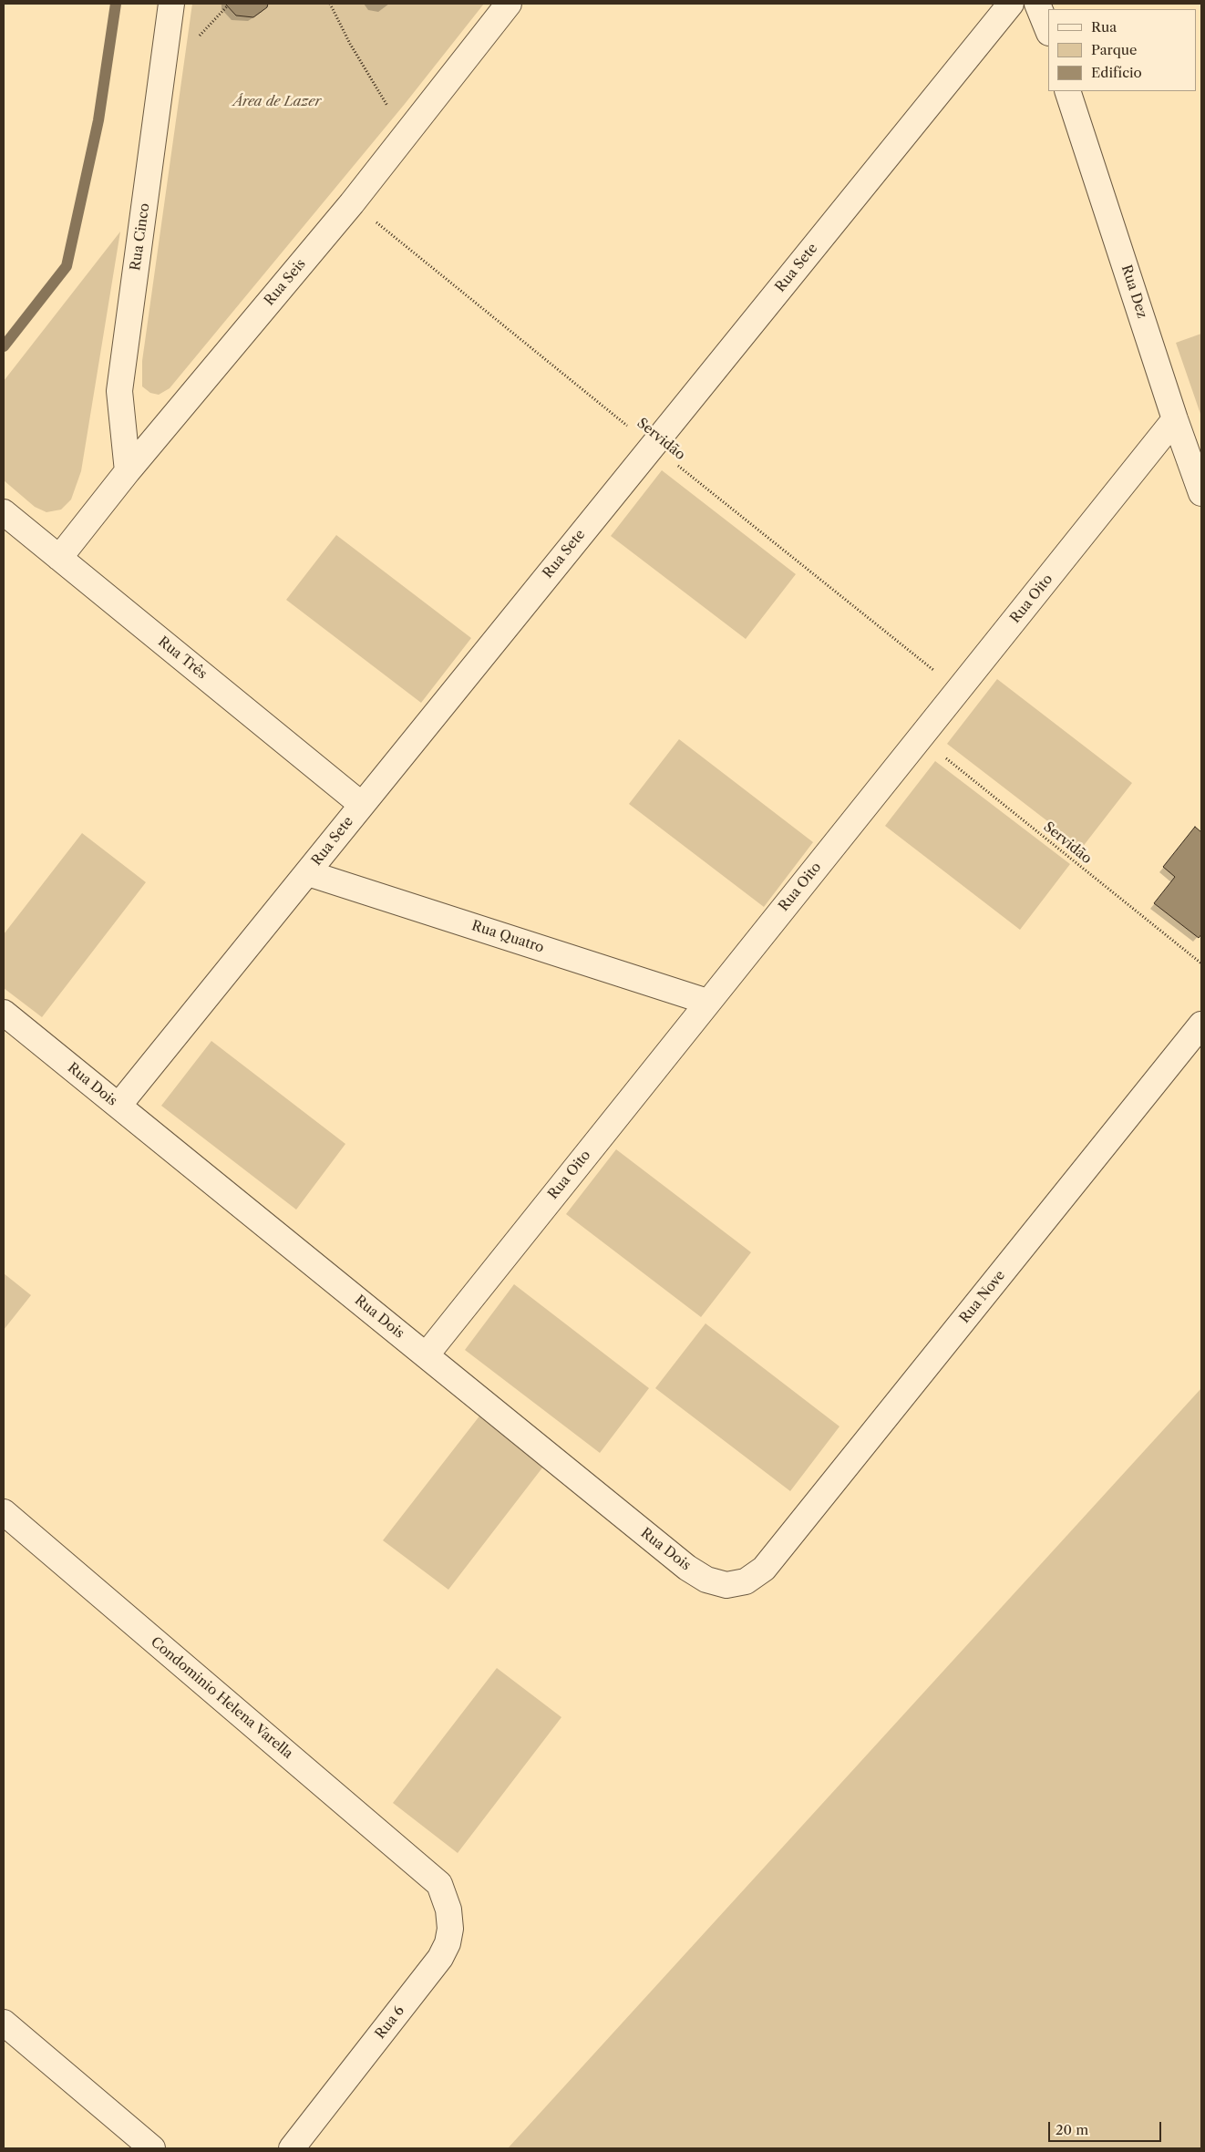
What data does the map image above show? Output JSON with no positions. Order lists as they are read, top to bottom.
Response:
{
  "streets": {
    "street": [
      "Rua Cinco",
      "Rua Sete",
      "Rua Seis",
      "Rua Dez",
      "Rua Oito",
      "Rua Três",
      "Rua Quatro",
      "Rua Dois",
      "Rua Nove",
      "Condominio Helena Varella",
      "Rua 6"
    ],
    "path": ["Servidão"]
  },
  "crossings": [
    ["Rua Cinco", "Rua Seis"],
    ["Rua Sete", "Servidão"],
    ["Rua Sete", "Rua Três"],
    ["Rua Sete", "Rua Quatro"],
    ["Rua Sete", "Rua Dois"],
    ["Rua Seis", "Servidão"],
    ["Rua Seis", "Rua Três"],
    ["Rua Dez", "Rua Oito"],
    ["Servidão", "Rua Oito"],
    ["Rua Oito", "Rua Quatro"],
    ["Rua Oito", "Rua Dois"],
    ["Rua Dois", "Rua Nove"],
    ["Condominio Helena Varella", "Rua 6"]
  ],
  "parks": ["Área de Lazer"],
  "legend": ["Rua", "Parque", "Edifício"],
  "scale_bar": "20 m"
}
